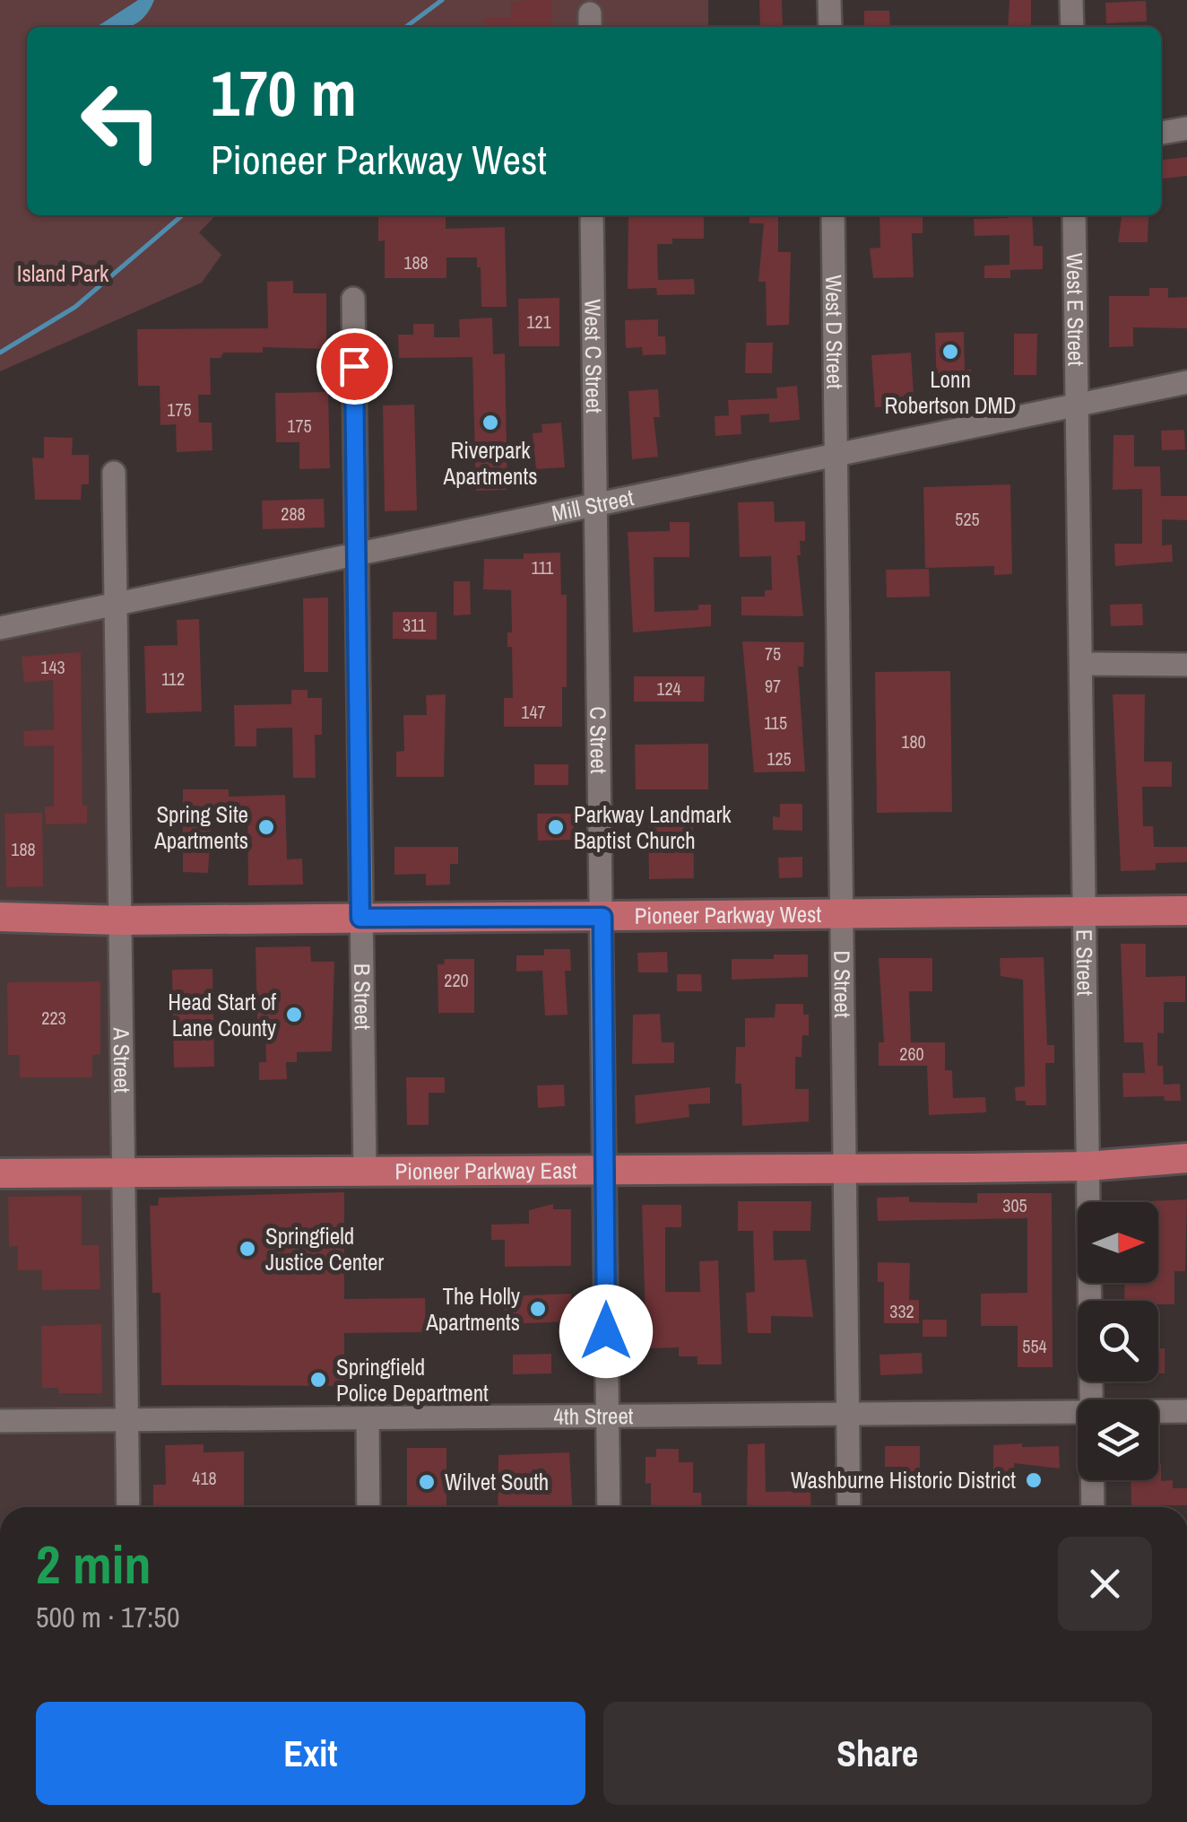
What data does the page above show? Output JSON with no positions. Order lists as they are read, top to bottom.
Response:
{
  "streets": {
    "main road": ["Pioneer Parkway West", "Pioneer Parkway East"],
    "street": [
      "West E Street",
      "West D Street",
      "West C Street",
      "Mill Street",
      "C Street",
      "E Street",
      "D Street",
      "B Street",
      "A Street",
      "4th Street"
    ]
  },
  "crossings": [
    ["West E Street", "Mill Street"],
    ["West E Street", "E Street"],
    ["West D Street", "Mill Street"],
    ["West D Street", "D Street"],
    ["West C Street", "Mill Street"],
    ["West C Street", "C Street"],
    ["Mill Street", "C Street"],
    ["Mill Street", "E Street"],
    ["Mill Street", "D Street"],
    ["Mill Street", "B Street"],
    ["Mill Street", "A Street"],
    ["C Street", "Pioneer Parkway West"],
    ["C Street", "Pioneer Parkway East"],
    ["C Street", "4th Street"],
    ["Pioneer Parkway West", "E Street"],
    ["Pioneer Parkway West", "D Street"],
    ["Pioneer Parkway West", "B Street"],
    ["Pioneer Parkway West", "A Street"],
    ["E Street", "Pioneer Parkway East"],
    ["D Street", "Pioneer Parkway East"],
    ["D Street", "4th Street"],
    ["B Street", "Pioneer Parkway East"],
    ["A Street", "Pioneer Parkway East"],
    ["A Street", "4th Street"]
  ],
  "parks": ["Island Park"],
  "places": [
    "Lonn Robertson DMD",
    "Riverpark Apartments",
    "Spring Site Apartments",
    "Parkway Landmark Baptist Church",
    "Head Start of Lane County",
    "Springfield Justice Center",
    "The Holly Apartments",
    "Springfield Police Department",
    "Washburne Historic District",
    "Wilvet South"
  ],
  "house_numbers": [
    "188",
    "121",
    "175",
    "175",
    "288",
    "525",
    "111",
    "311",
    "75",
    "143",
    "112",
    "97",
    "124",
    "147",
    "115",
    "180",
    "125",
    "188",
    "220",
    "223",
    "260",
    "305",
    "332",
    "554",
    "418"
  ],
  "north": "right",
  "page": {
    "turn": ["170 m", "Pioneer Parkway West"],
    "heading": ["2 min", "500 m · 17:50"],
    "buttons": ["Exit", "Share"]
  }
}
